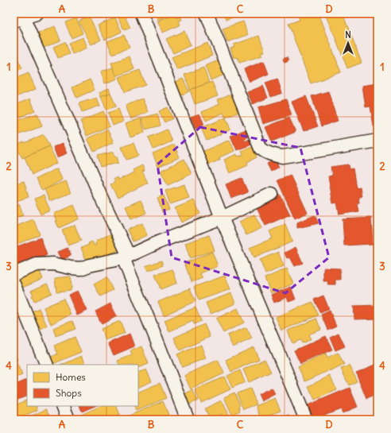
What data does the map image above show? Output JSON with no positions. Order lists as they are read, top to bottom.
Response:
{
  "legend": ["Homes", "Shops"],
  "north": "top",
  "grid": {
    "columns": [
      "A",
      "B",
      "C",
      "D"
    ],
    "rows": [
      "1",
      "2",
      "3",
      "4"
    ]
  }
}
